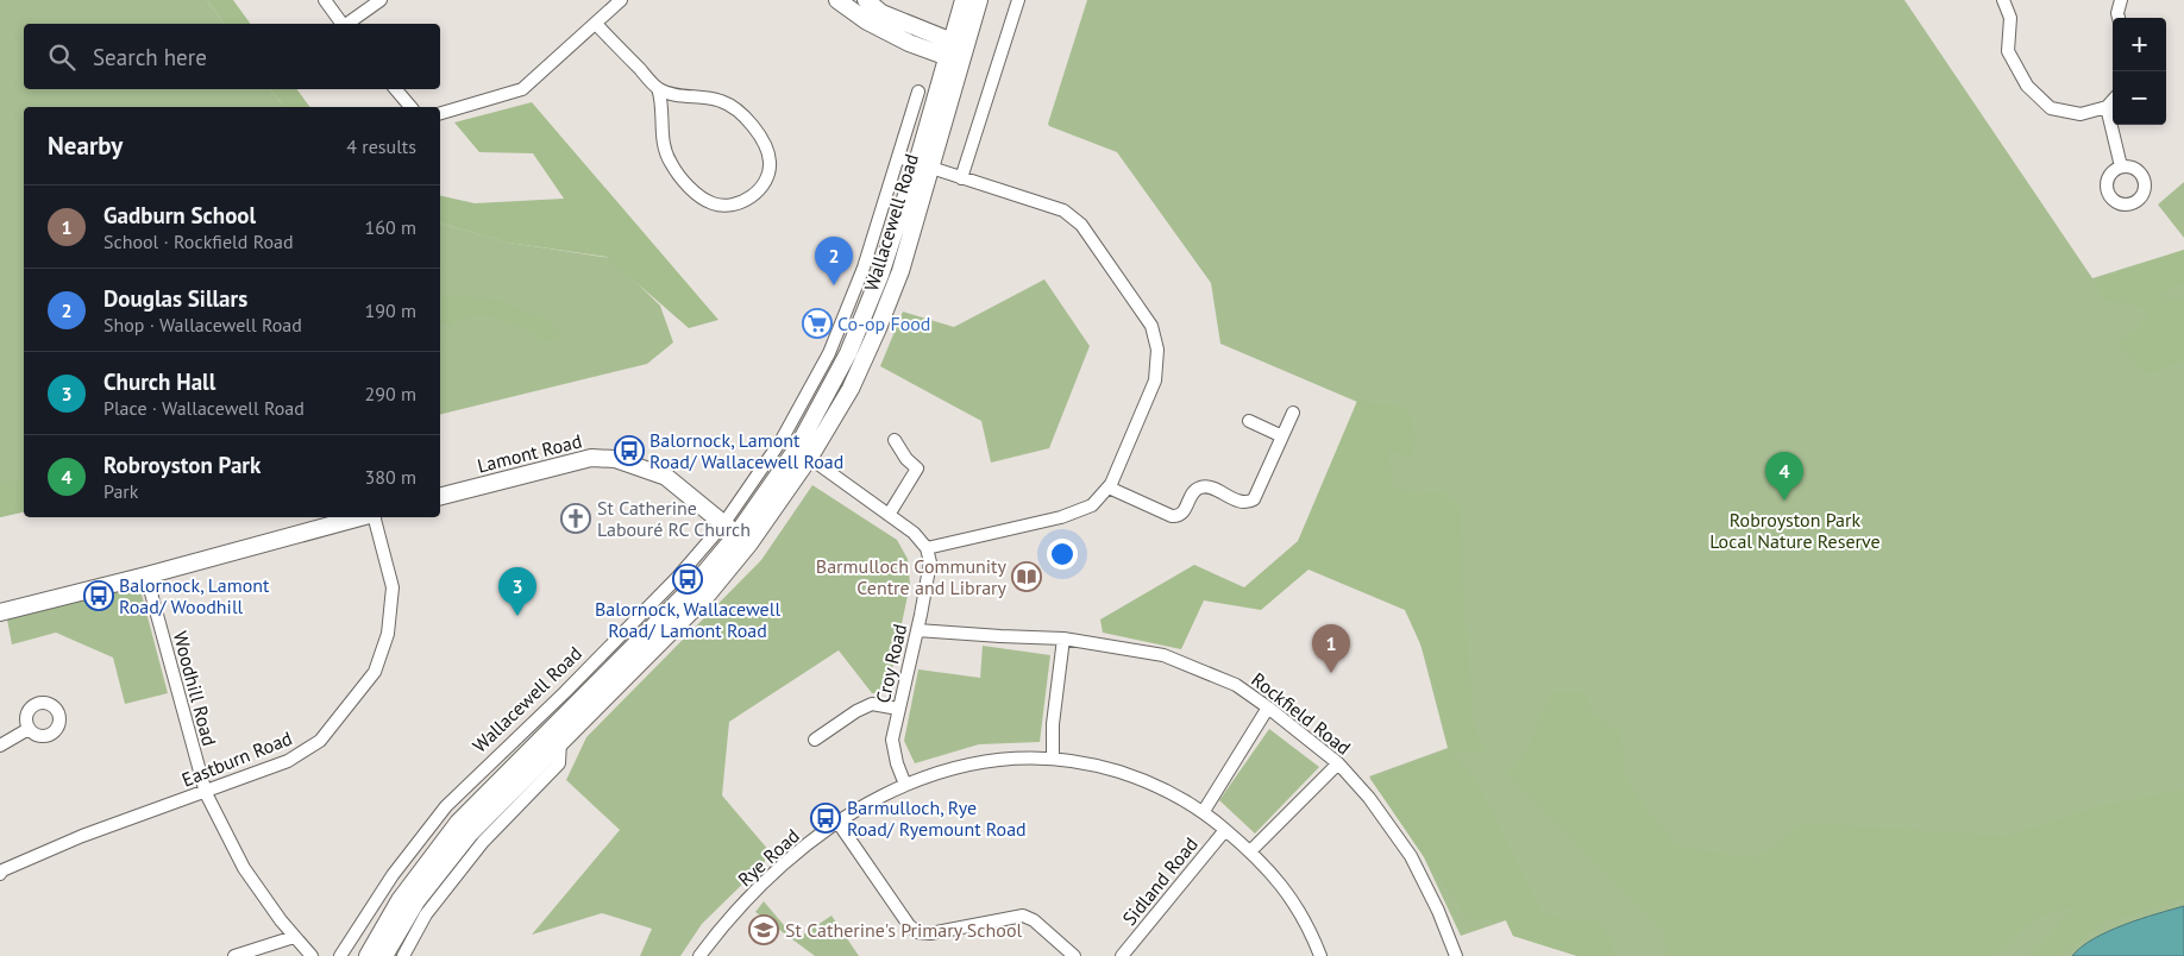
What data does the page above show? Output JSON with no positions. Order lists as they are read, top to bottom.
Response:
{
  "streets": {
    "street": [
      "Wallacewell Road",
      "Lamont Road",
      "Croy Road",
      "Woodhill Road",
      "Rockfield Road",
      "Eastburn Road",
      "Rye Road",
      "Sidland Road"
    ]
  },
  "crossings": [
    ["Wallacewell Road", "Lamont Road"],
    ["Croy Road", "Rockfield Road"],
    ["Croy Road", "Rye Road"],
    ["Woodhill Road", "Eastburn Road"],
    ["Rye Road", "Sidland Road"]
  ],
  "parks": ["Robroyston Park Local Nature Reserve"],
  "places": {
    "supermarket": ["Co-op Food"],
    "bus stop": [
      "Balornock, Lamont Road/ Wallacewell Road",
      "Balornock, Wallacewell Road/ Lamont Road",
      "Balornock, Lamont Road/ Woodhill",
      "Barmulloch, Rye Road/ Ryemount Road"
    ],
    "church": ["St Catherine Labouré RC Church"],
    "library": ["Barmulloch Community Centre and Library"],
    "school or university": ["St Catherine's Primary School"]
  },
  "page": {
    "map_buttons": ["+", "−"],
    "search": "Search here",
    "heading": ["Nearby", "4 results"],
    "list": [
      {
        "mark": "1",
        "name": "Gadburn School",
        "note": "School · Rockfield Road",
        "value": "160 m"
      },
      {
        "mark": "2",
        "name": "Douglas Sillars",
        "note": "Shop · Wallacewell Road",
        "value": "190 m"
      },
      {
        "mark": "3",
        "name": "Church Hall",
        "note": "Place · Wallacewell Road",
        "value": "290 m"
      },
      {
        "mark": "4",
        "name": "Robroyston Park",
        "note": "Park",
        "value": "380 m"
      }
    ],
    "pins": [
      "2",
      "4",
      "3",
      "1"
    ]
  }
}
